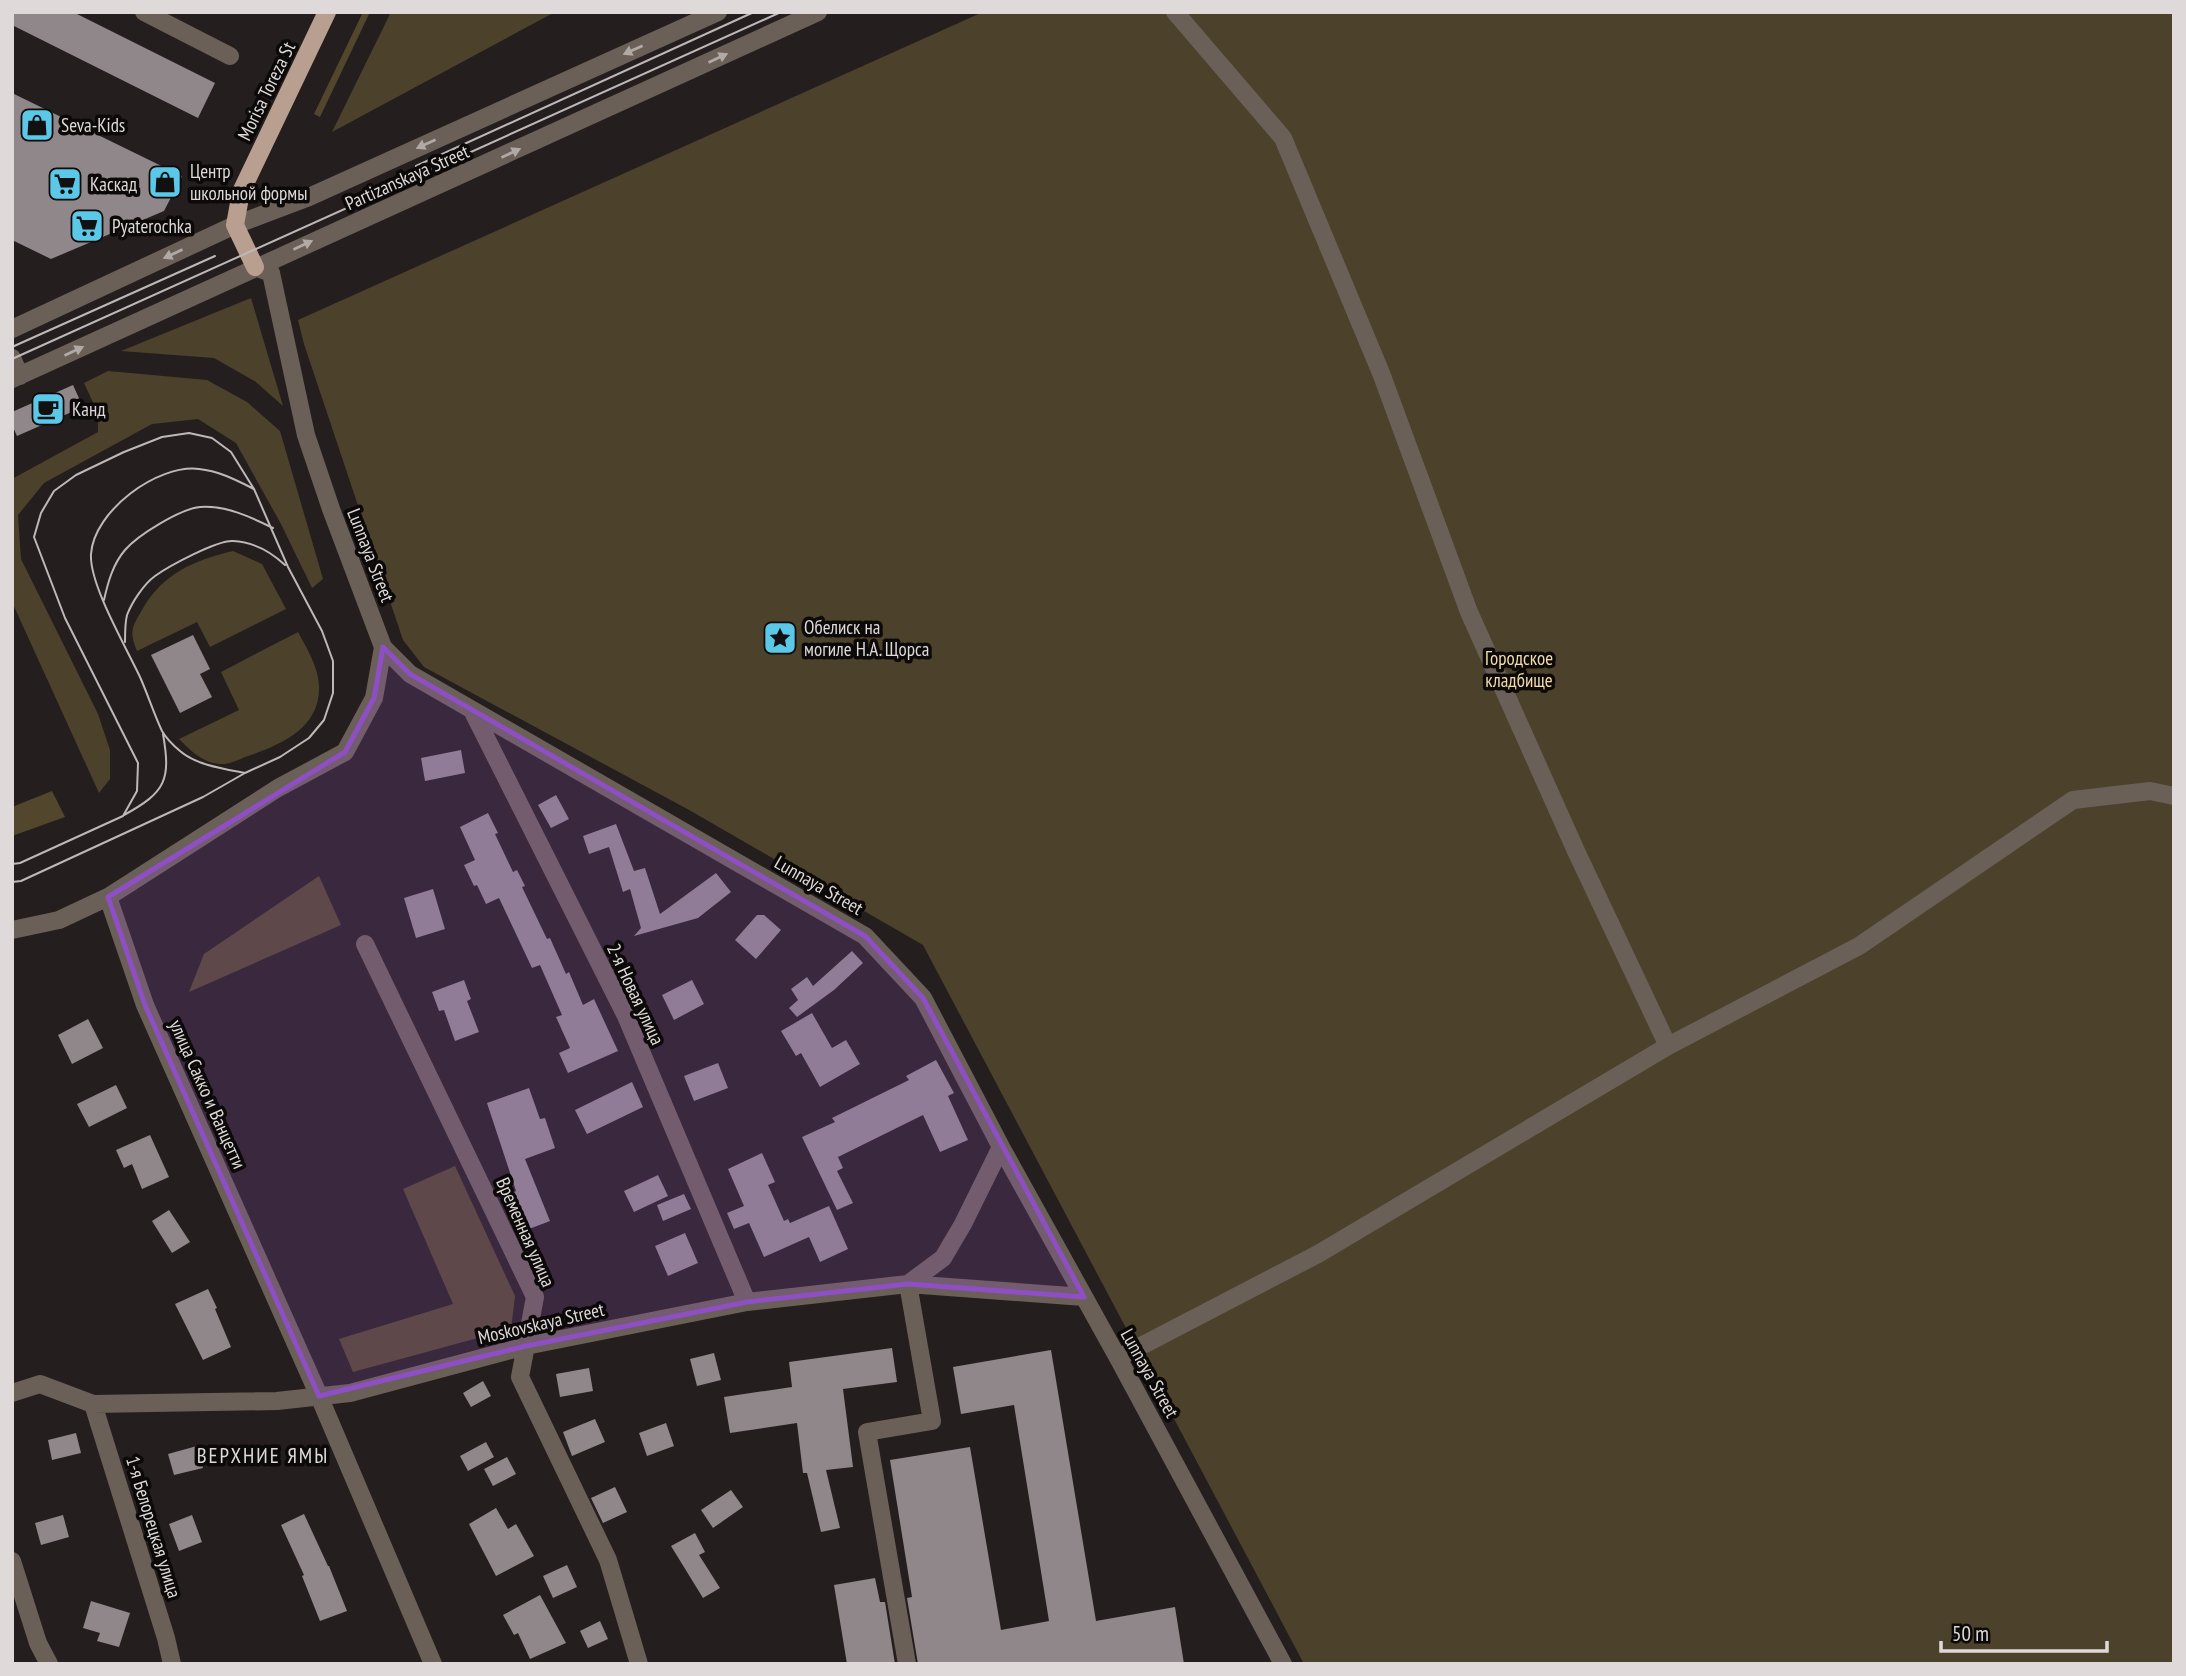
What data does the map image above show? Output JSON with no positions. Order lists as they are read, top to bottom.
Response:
{
  "streets": {
    "main road": ["Morisa Toreza St"],
    "street": [
      "Partizanskaya Street",
      "Lunnaya Street",
      "2-я Новая улица",
      "улица Сакко и Ванцетти",
      "Временная улица",
      "Moskovskaya Street",
      "1-я Белорецкая улица"
    ]
  },
  "crossings": [
    ["Morisa Toreza St", "Partizanskaya Street"],
    ["Partizanskaya Street", "Lunnaya Street"],
    ["Lunnaya Street", "2-я Новая улица"],
    ["Lunnaya Street", "Moskovskaya Street"],
    ["2-я Новая улица", "Moskovskaya Street"],
    ["улица Сакко и Ванцетти", "Moskovskaya Street"],
    ["Временная улица", "Moskovskaya Street"],
    ["Moskovskaya Street", "1-я Белорецкая улица"]
  ],
  "districts": ["ВЕРХНИЕ ЯМЫ"],
  "parks": ["Городское кладбище"],
  "places": {
    "shop": ["Seva-Kids", "Центр школьной формы"],
    "supermarket": ["Каскад", "Pyaterochka"],
    "cafe": ["Канд"],
    "place": ["Обелиск на могиле Н.А. Щорса"]
  },
  "scale_bar": "50 m"
}
